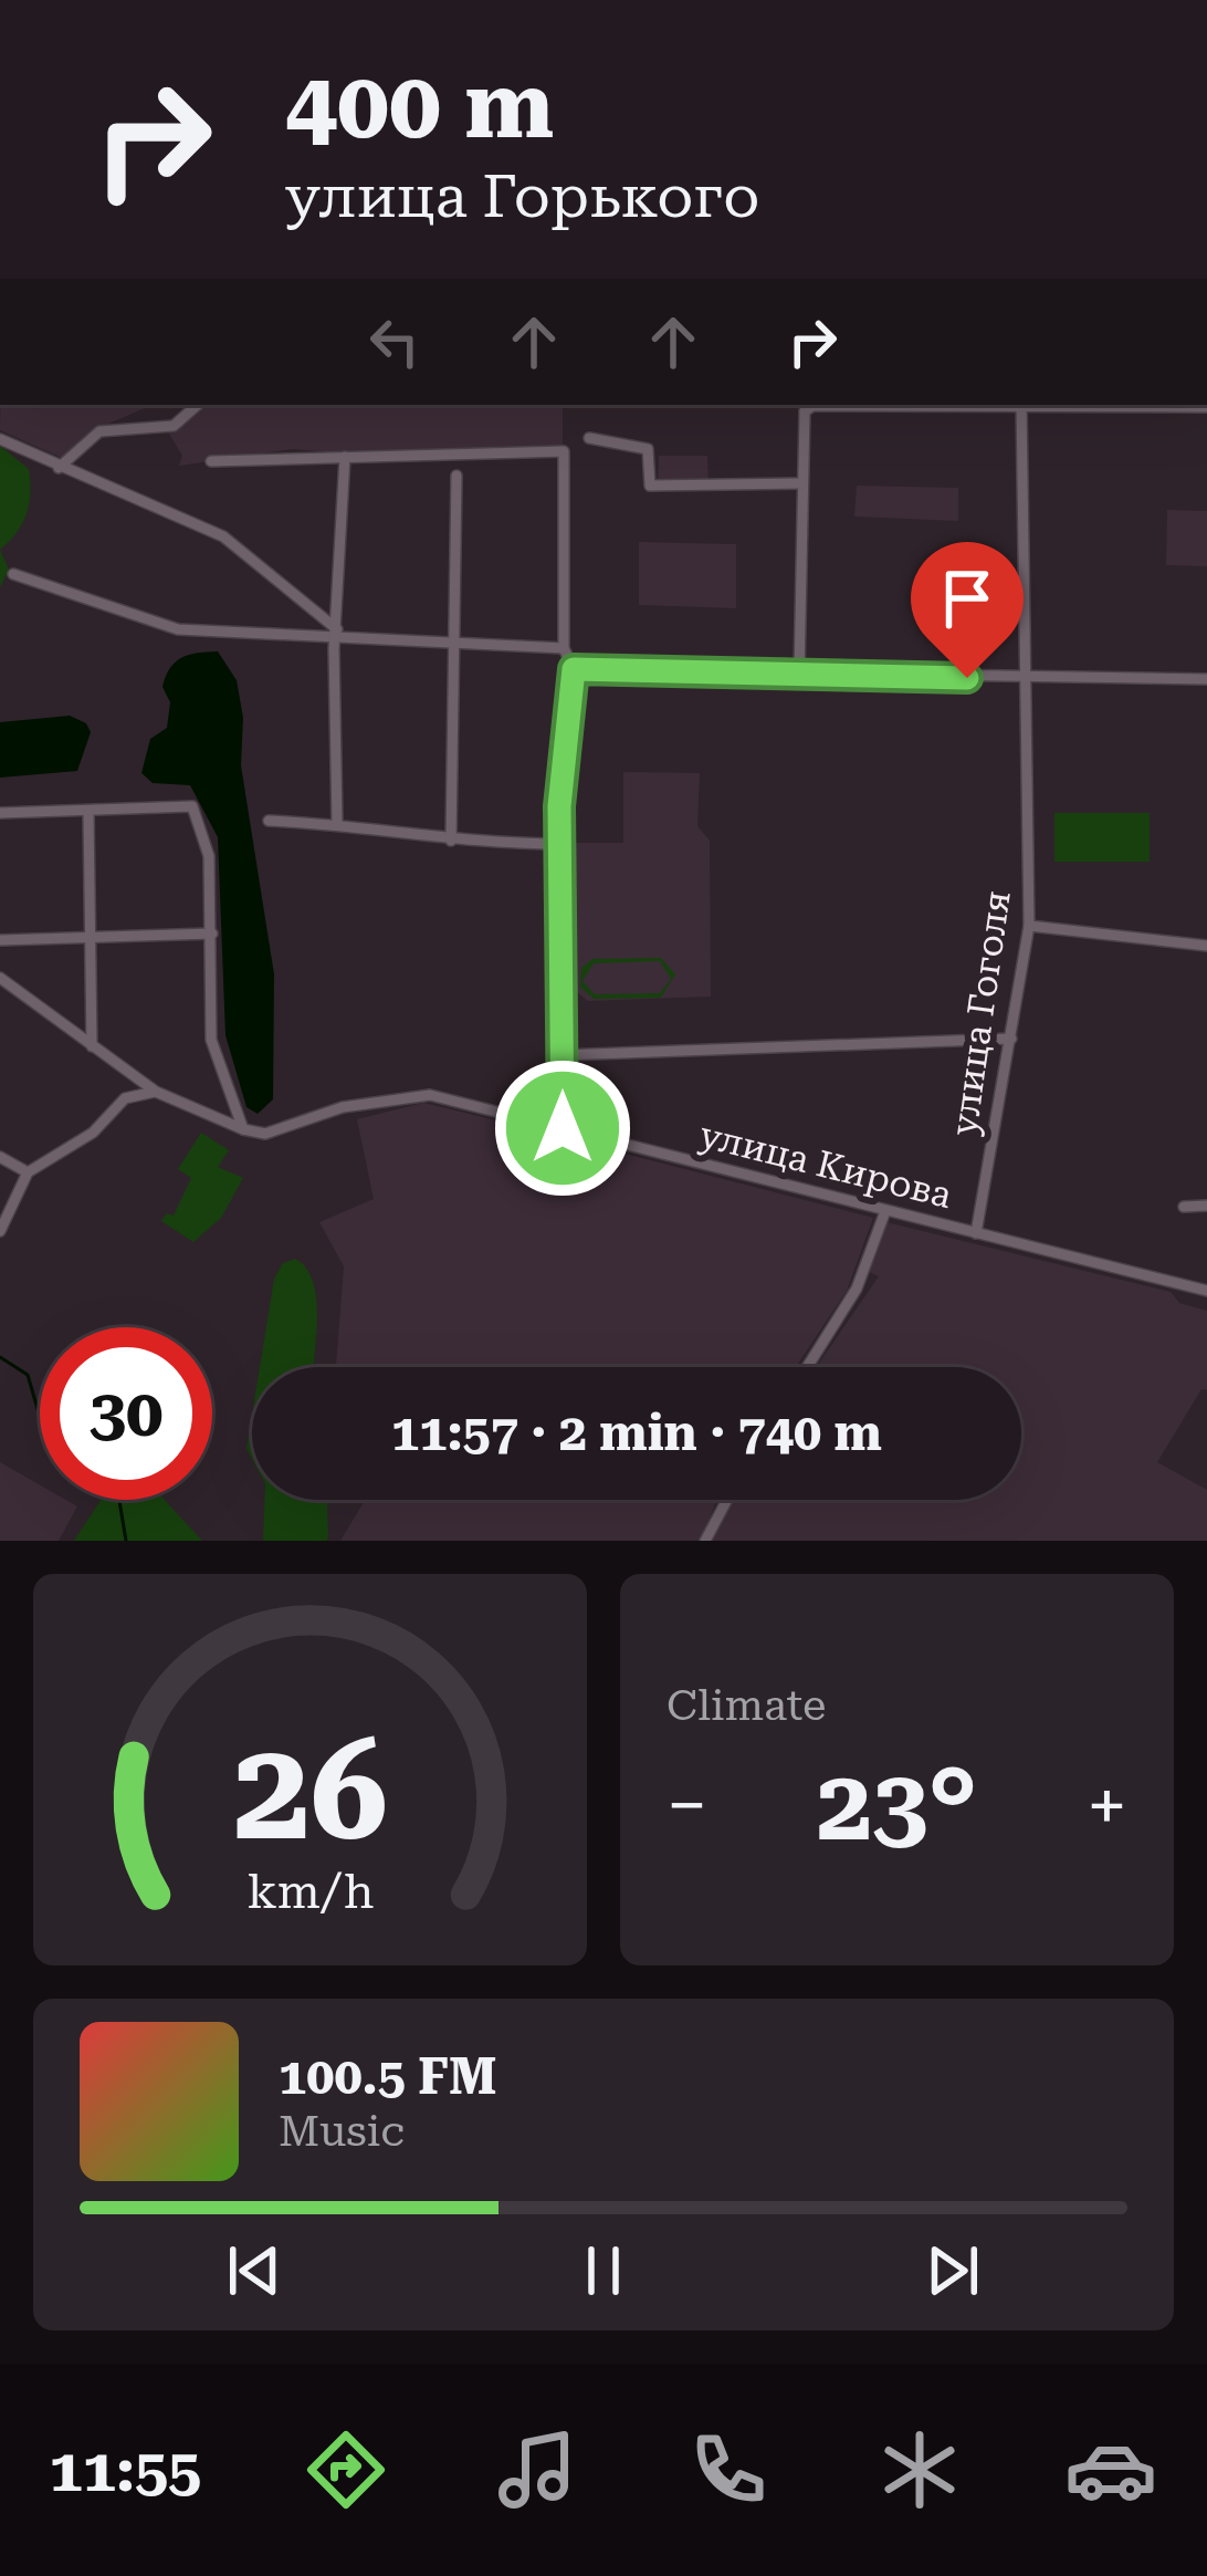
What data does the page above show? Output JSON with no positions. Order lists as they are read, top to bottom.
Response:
{
  "streets": {
    "street": ["улица Гоголя", "улица Кирова"]
  },
  "crossings": [
    ["улица Гоголя", "улица Кирова"]
  ],
  "page": {
    "turn": ["400 m", "улица Горького"],
    "limit": "30",
    "trip": "11:57 · 2 min · 740 m",
    "tile": "Climate",
    "heat": ["−", "23°", "+"],
    "song": ["100.5 FM", "Music"],
    "tabs": "11:55",
    "gauge": ["26", "km/h"]
  }
}
